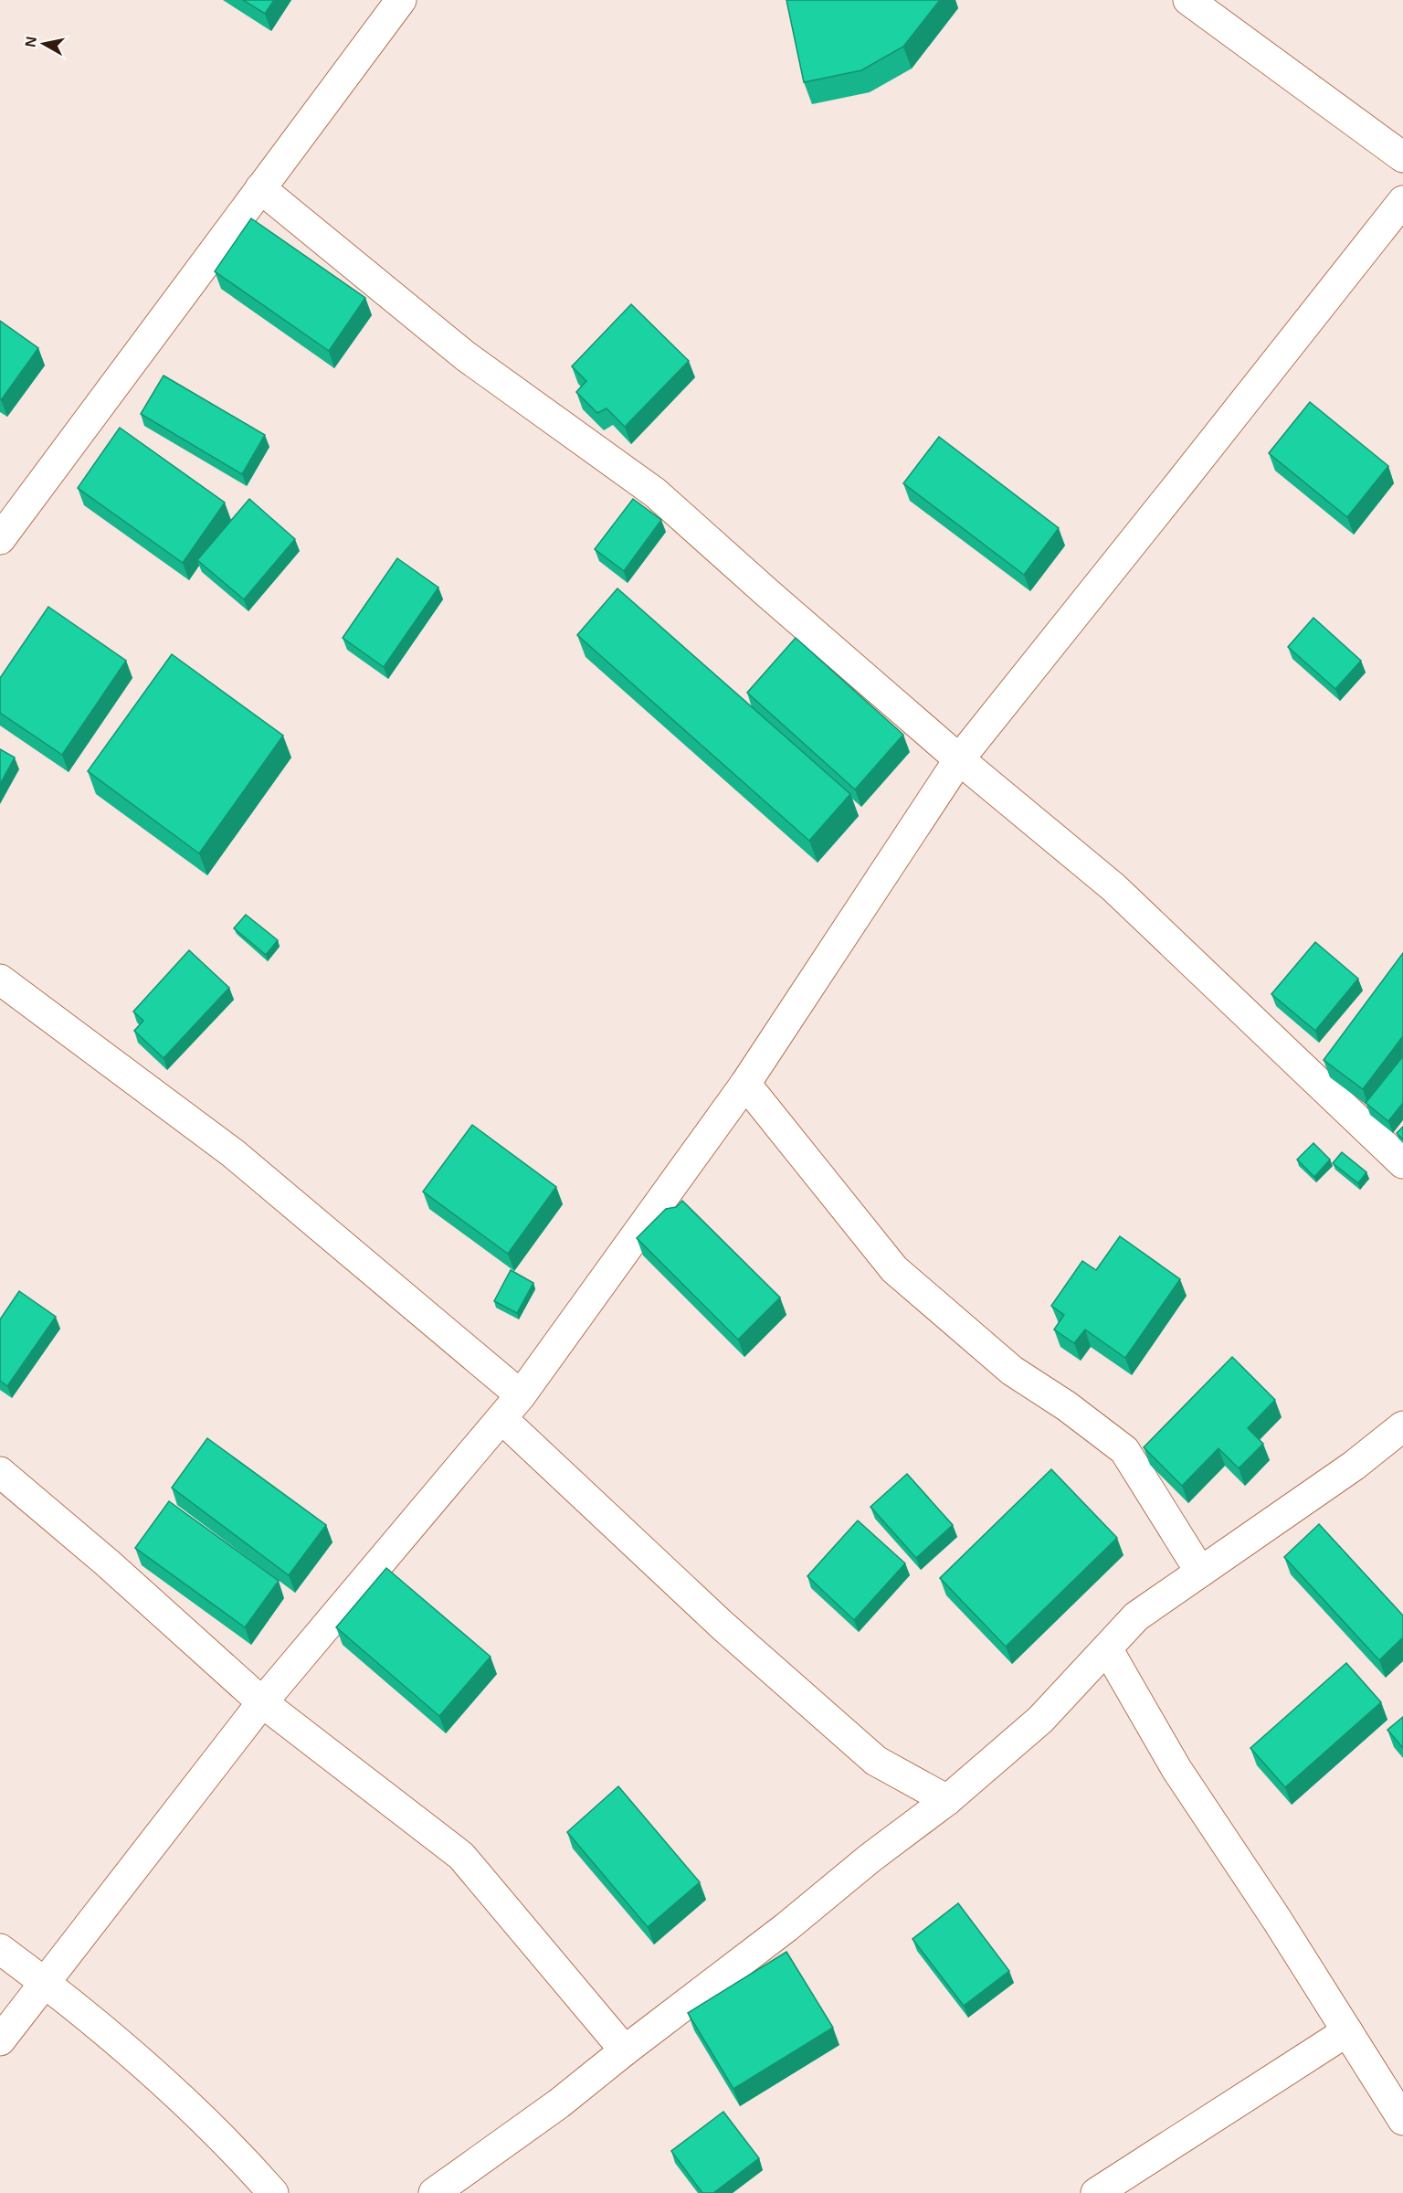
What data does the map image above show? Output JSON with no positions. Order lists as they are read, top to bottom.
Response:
{
  "north": "left"
}
